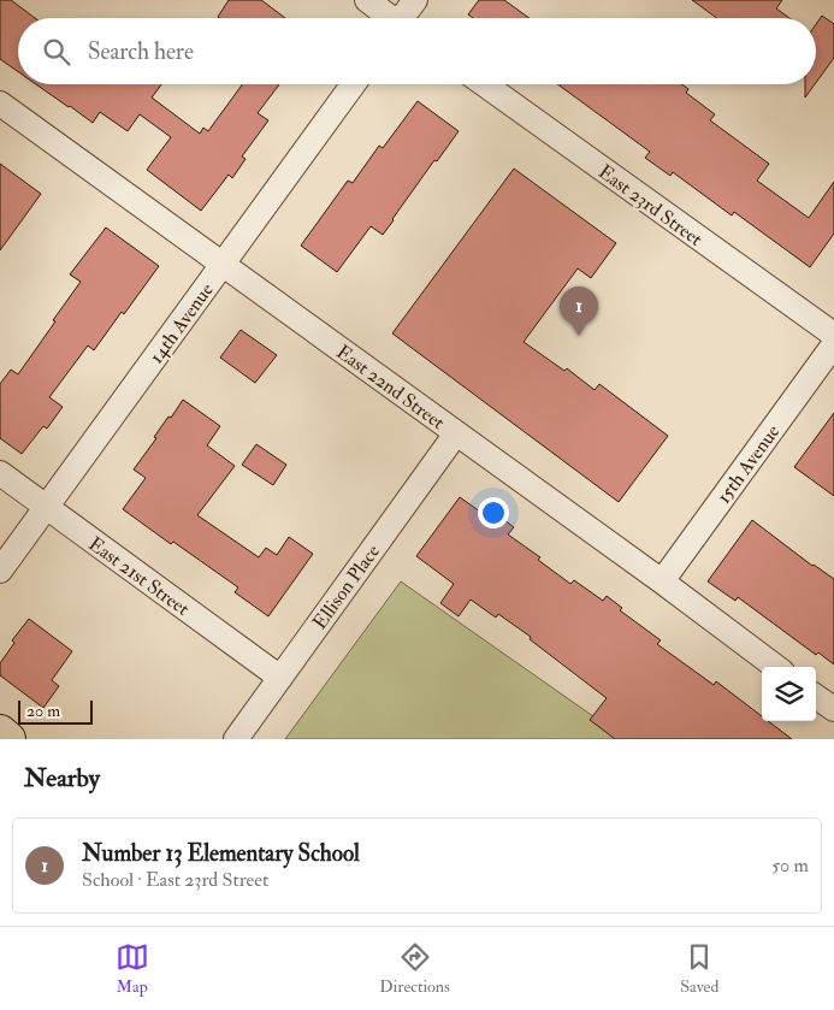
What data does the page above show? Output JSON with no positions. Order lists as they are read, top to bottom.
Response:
{
  "streets": {
    "street": [
      "East 23rd Street",
      "14th Avenue",
      "East 22nd Street",
      "15th Avenue",
      "East 21st Street",
      "Ellison Place"
    ]
  },
  "crossings": [
    ["14th Avenue", "East 22nd Street"],
    ["14th Avenue", "East 21st Street"],
    ["East 22nd Street", "15th Avenue"],
    ["East 22nd Street", "Ellison Place"],
    ["East 21st Street", "Ellison Place"]
  ],
  "scale_bar": "20 m",
  "page": {
    "search": "Search here",
    "pins": "1",
    "scale": "20 m",
    "heading": "Nearby",
    "list": [
      {
        "mark": "1",
        "name": "Number 13 Elementary School",
        "note": "School · East 23rd Street",
        "value": "50 m"
      }
    ],
    "nav": ["Map", "Directions", "Saved"]
  }
}
